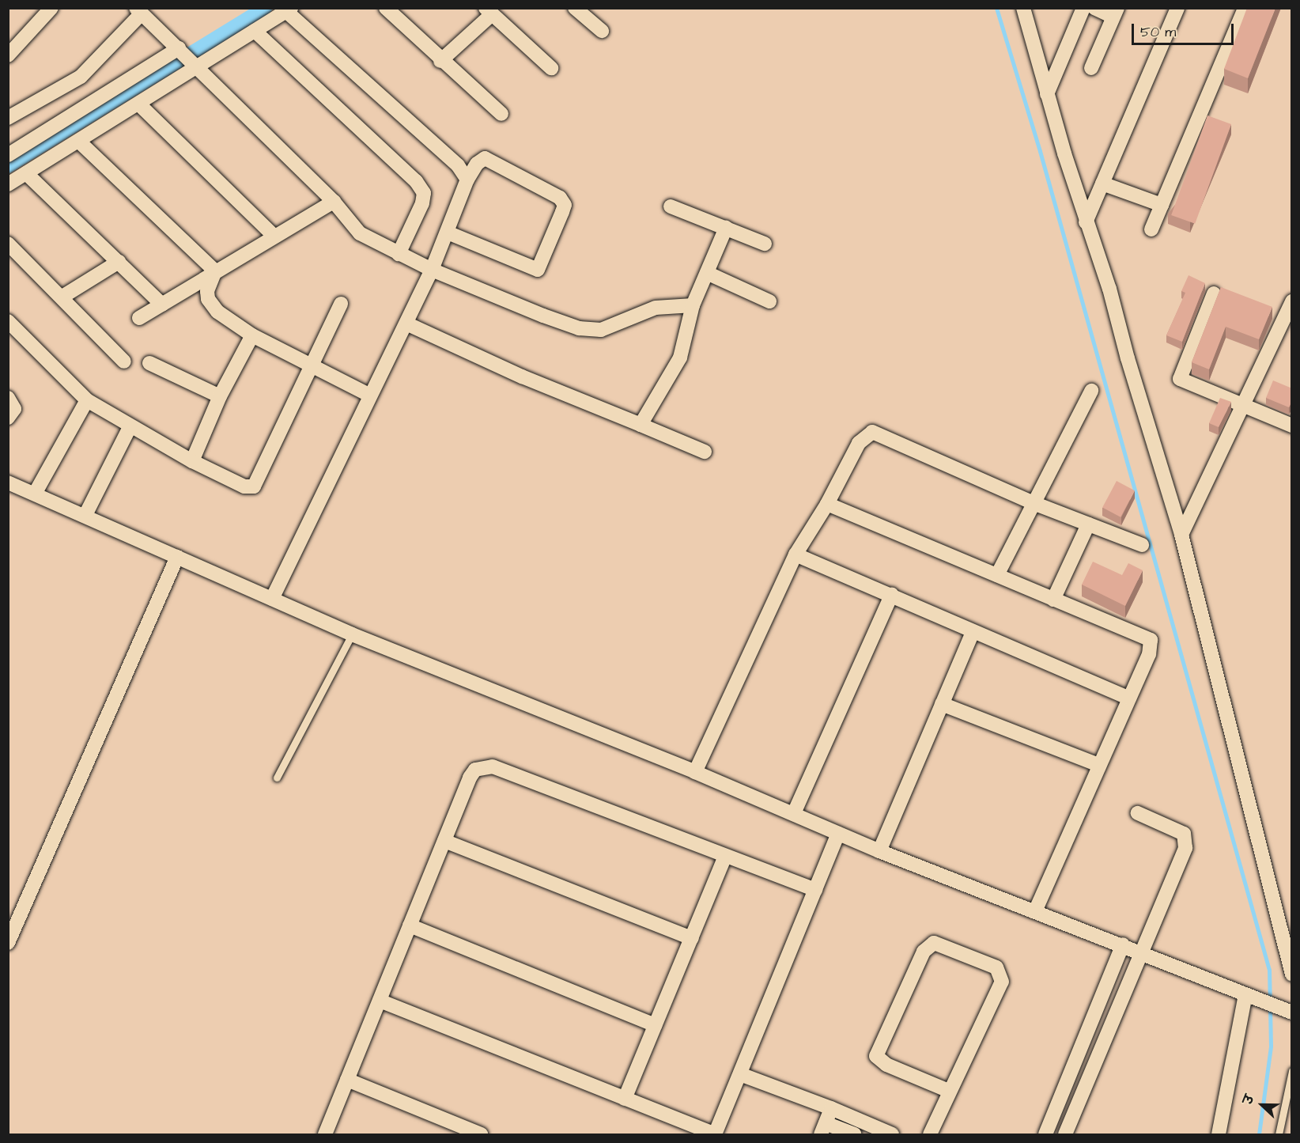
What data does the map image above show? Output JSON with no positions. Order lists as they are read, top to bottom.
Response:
{
  "scale_bar": "50 m",
  "north": "left"
}
